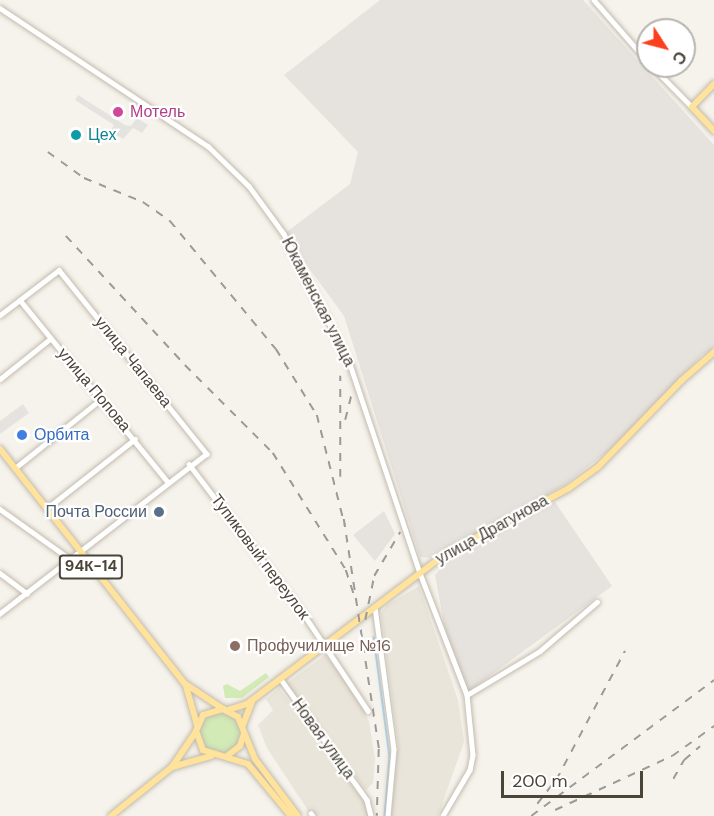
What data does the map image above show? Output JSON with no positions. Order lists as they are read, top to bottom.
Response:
{
  "streets": {
    "main road": ["улица Драгунова", "94К-14"],
    "street": [
      "Юкаменская улица",
      "улица Чапаева",
      "улица Попова",
      "Тупиковый переулок",
      "Новая улица"
    ]
  },
  "crossings": [
    ["Юкаменская улица", "улица Драгунова"],
    ["улица Чапаева", "улица Попова"],
    ["улица Чапаева", "Тупиковый переулок"],
    ["улица Драгунова", "Тупиковый переулок"],
    ["улица Драгунова", "Новая улица"]
  ],
  "places": [
    "Мотель",
    "Цех",
    "Орбита",
    "Почта России",
    "Профучилище №16"
  ],
  "scale_bar": "200 m",
  "north": "bottom right"
}
